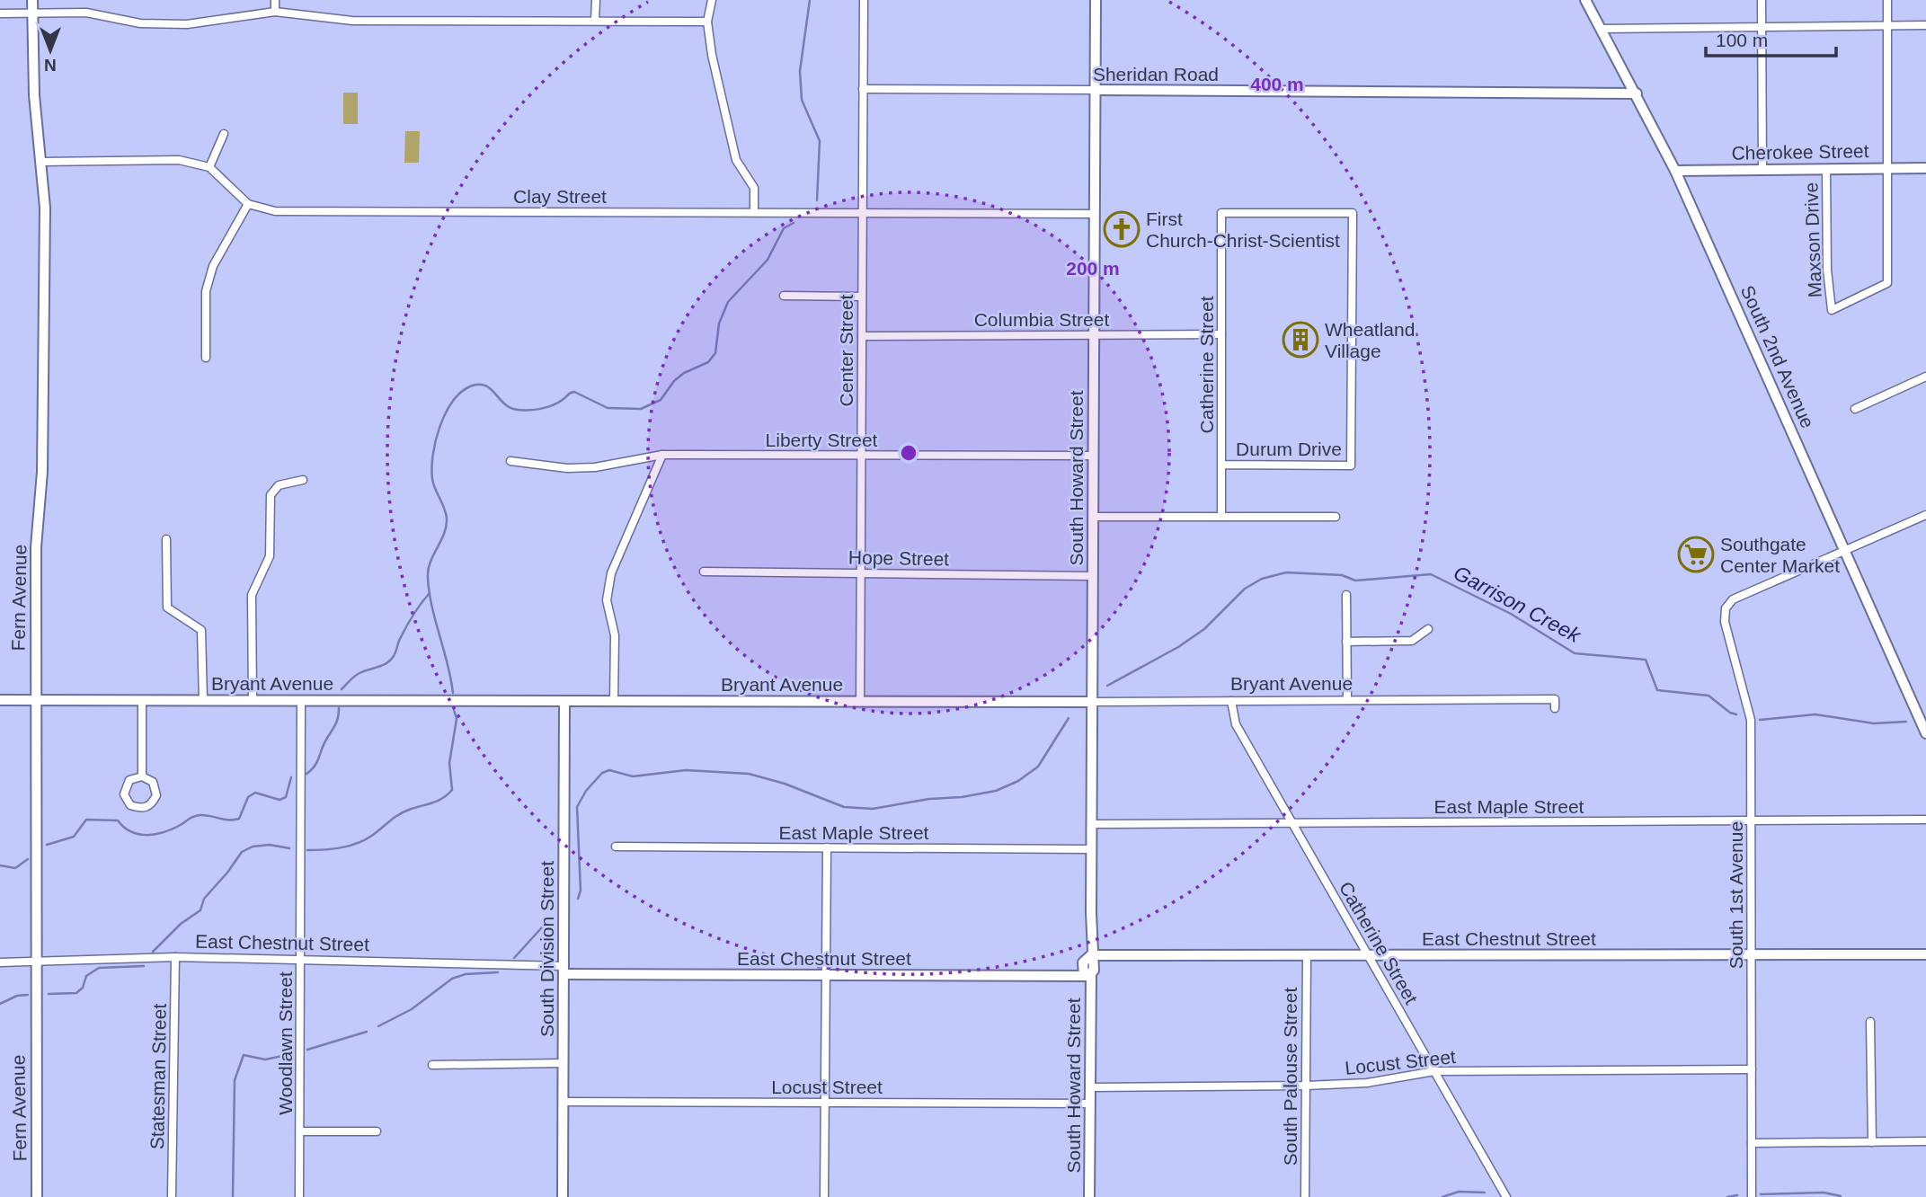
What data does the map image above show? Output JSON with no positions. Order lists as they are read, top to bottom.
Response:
{
  "streets": {
    "main road": [
      "Sheridan Road",
      "Cherokee Street",
      "South 2nd Avenue",
      "South Howard Street",
      "Fern Avenue",
      "Bryant Avenue",
      "East Chestnut Street",
      "South Division Street"
    ],
    "street": [
      "Clay Street",
      "Maxson Drive",
      "Columbia Street",
      "Center Street",
      "Catherine Street",
      "Liberty Street",
      "Durum Drive",
      "Hope Street",
      "East Maple Street",
      "South 1st Avenue",
      "Woodlawn Street",
      "Locust Street",
      "Statesman Street",
      "South Palouse Street"
    ]
  },
  "crossings": [
    ["Sheridan Road", "Center Street"],
    ["Sheridan Road", "South 2nd Avenue"],
    ["Sheridan Road", "South Howard Street"],
    ["Cherokee Street", "Maxson Drive"],
    ["Cherokee Street", "South 2nd Avenue"],
    ["Clay Street", "Center Street"],
    ["Clay Street", "South Howard Street"],
    ["Columbia Street", "Center Street"],
    ["Columbia Street", "Catherine Street"],
    ["Columbia Street", "South Howard Street"],
    ["Center Street", "Liberty Street"],
    ["Center Street", "Hope Street"],
    ["Center Street", "Bryant Avenue"],
    ["South 2nd Avenue", "South 1st Avenue"],
    ["Catherine Street", "Durum Drive"],
    ["Catherine Street", "Bryant Avenue"],
    ["Catherine Street", "East Maple Street"],
    ["Catherine Street", "East Chestnut Street"],
    ["Catherine Street", "Locust Street"],
    ["Liberty Street", "South Howard Street"],
    ["South Howard Street", "Hope Street"],
    ["South Howard Street", "Bryant Avenue"],
    ["South Howard Street", "East Maple Street"],
    ["South Howard Street", "East Chestnut Street"],
    ["South Howard Street", "Locust Street"],
    ["Fern Avenue", "Bryant Avenue"],
    ["Fern Avenue", "East Chestnut Street"],
    ["Bryant Avenue", "South Division Street"],
    ["Bryant Avenue", "Woodlawn Street"],
    ["East Maple Street", "South 1st Avenue"],
    ["South 1st Avenue", "East Chestnut Street"],
    ["South 1st Avenue", "Locust Street"],
    ["East Chestnut Street", "South Division Street"],
    ["East Chestnut Street", "Woodlawn Street"],
    ["East Chestnut Street", "Statesman Street"],
    ["East Chestnut Street", "South Palouse Street"],
    ["South Division Street", "Locust Street"],
    ["Locust Street", "South Palouse Street"]
  ],
  "water": ["Garrison Creek"],
  "places": {
    "church": ["First Church-Christ-Scientist"],
    "building": ["Wheatland Village"],
    "supermarket": ["Southgate Center Market"]
  },
  "scale_bar": "100 m",
  "north": "bottom",
  "rings": ["400 m", "200 m"]
}
